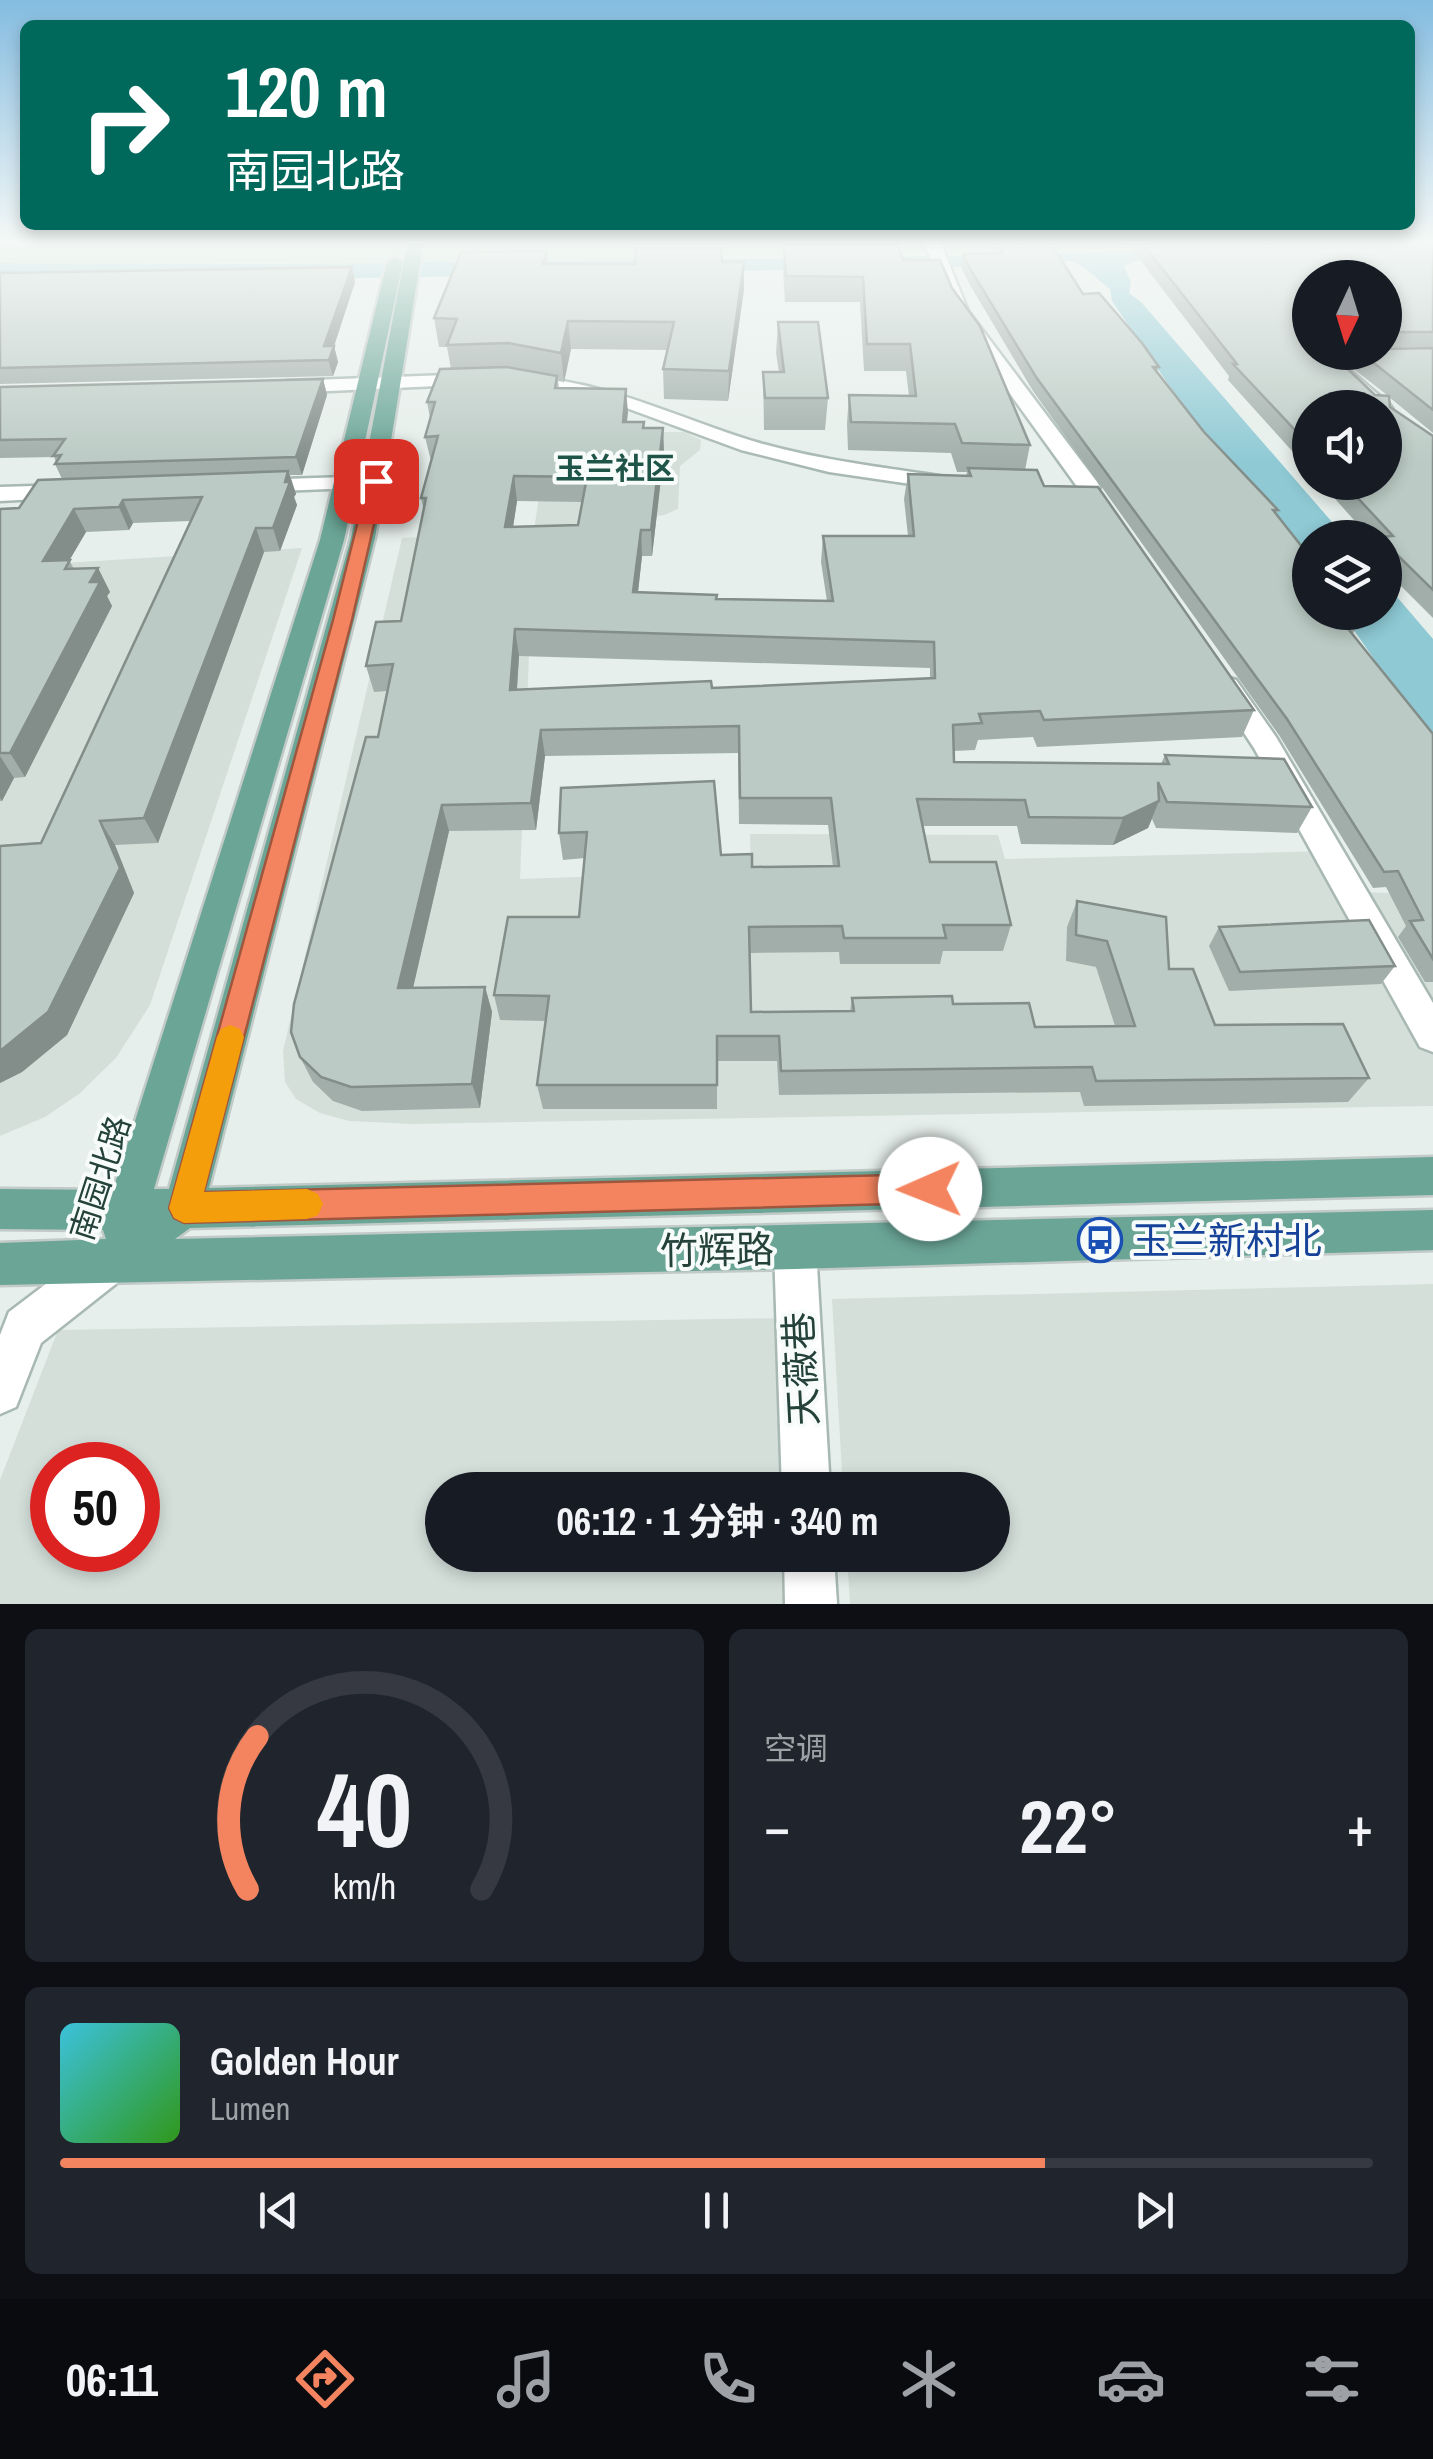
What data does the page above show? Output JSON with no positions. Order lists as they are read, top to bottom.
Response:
{
  "streets": {
    "main road": ["南园北路", "竹辉路"],
    "street": ["天薇巷"]
  },
  "crossings": [
    ["南园北路", "竹辉路"],
    ["竹辉路", "天薇巷"]
  ],
  "districts": ["玉兰社区"],
  "places": {
    "bus stop": ["玉兰新村北"]
  },
  "north": "bottom",
  "page": {
    "turn": ["120 m", "南园北路"],
    "limit": "50",
    "trip": "06:12 · 1 分钟 · 340 m",
    "tile": "空调",
    "heat": ["−", "22°", "+"],
    "song": ["Golden Hour", "Lumen"],
    "tabs": "06:11",
    "gauge": ["40", "km/h"]
  }
}
